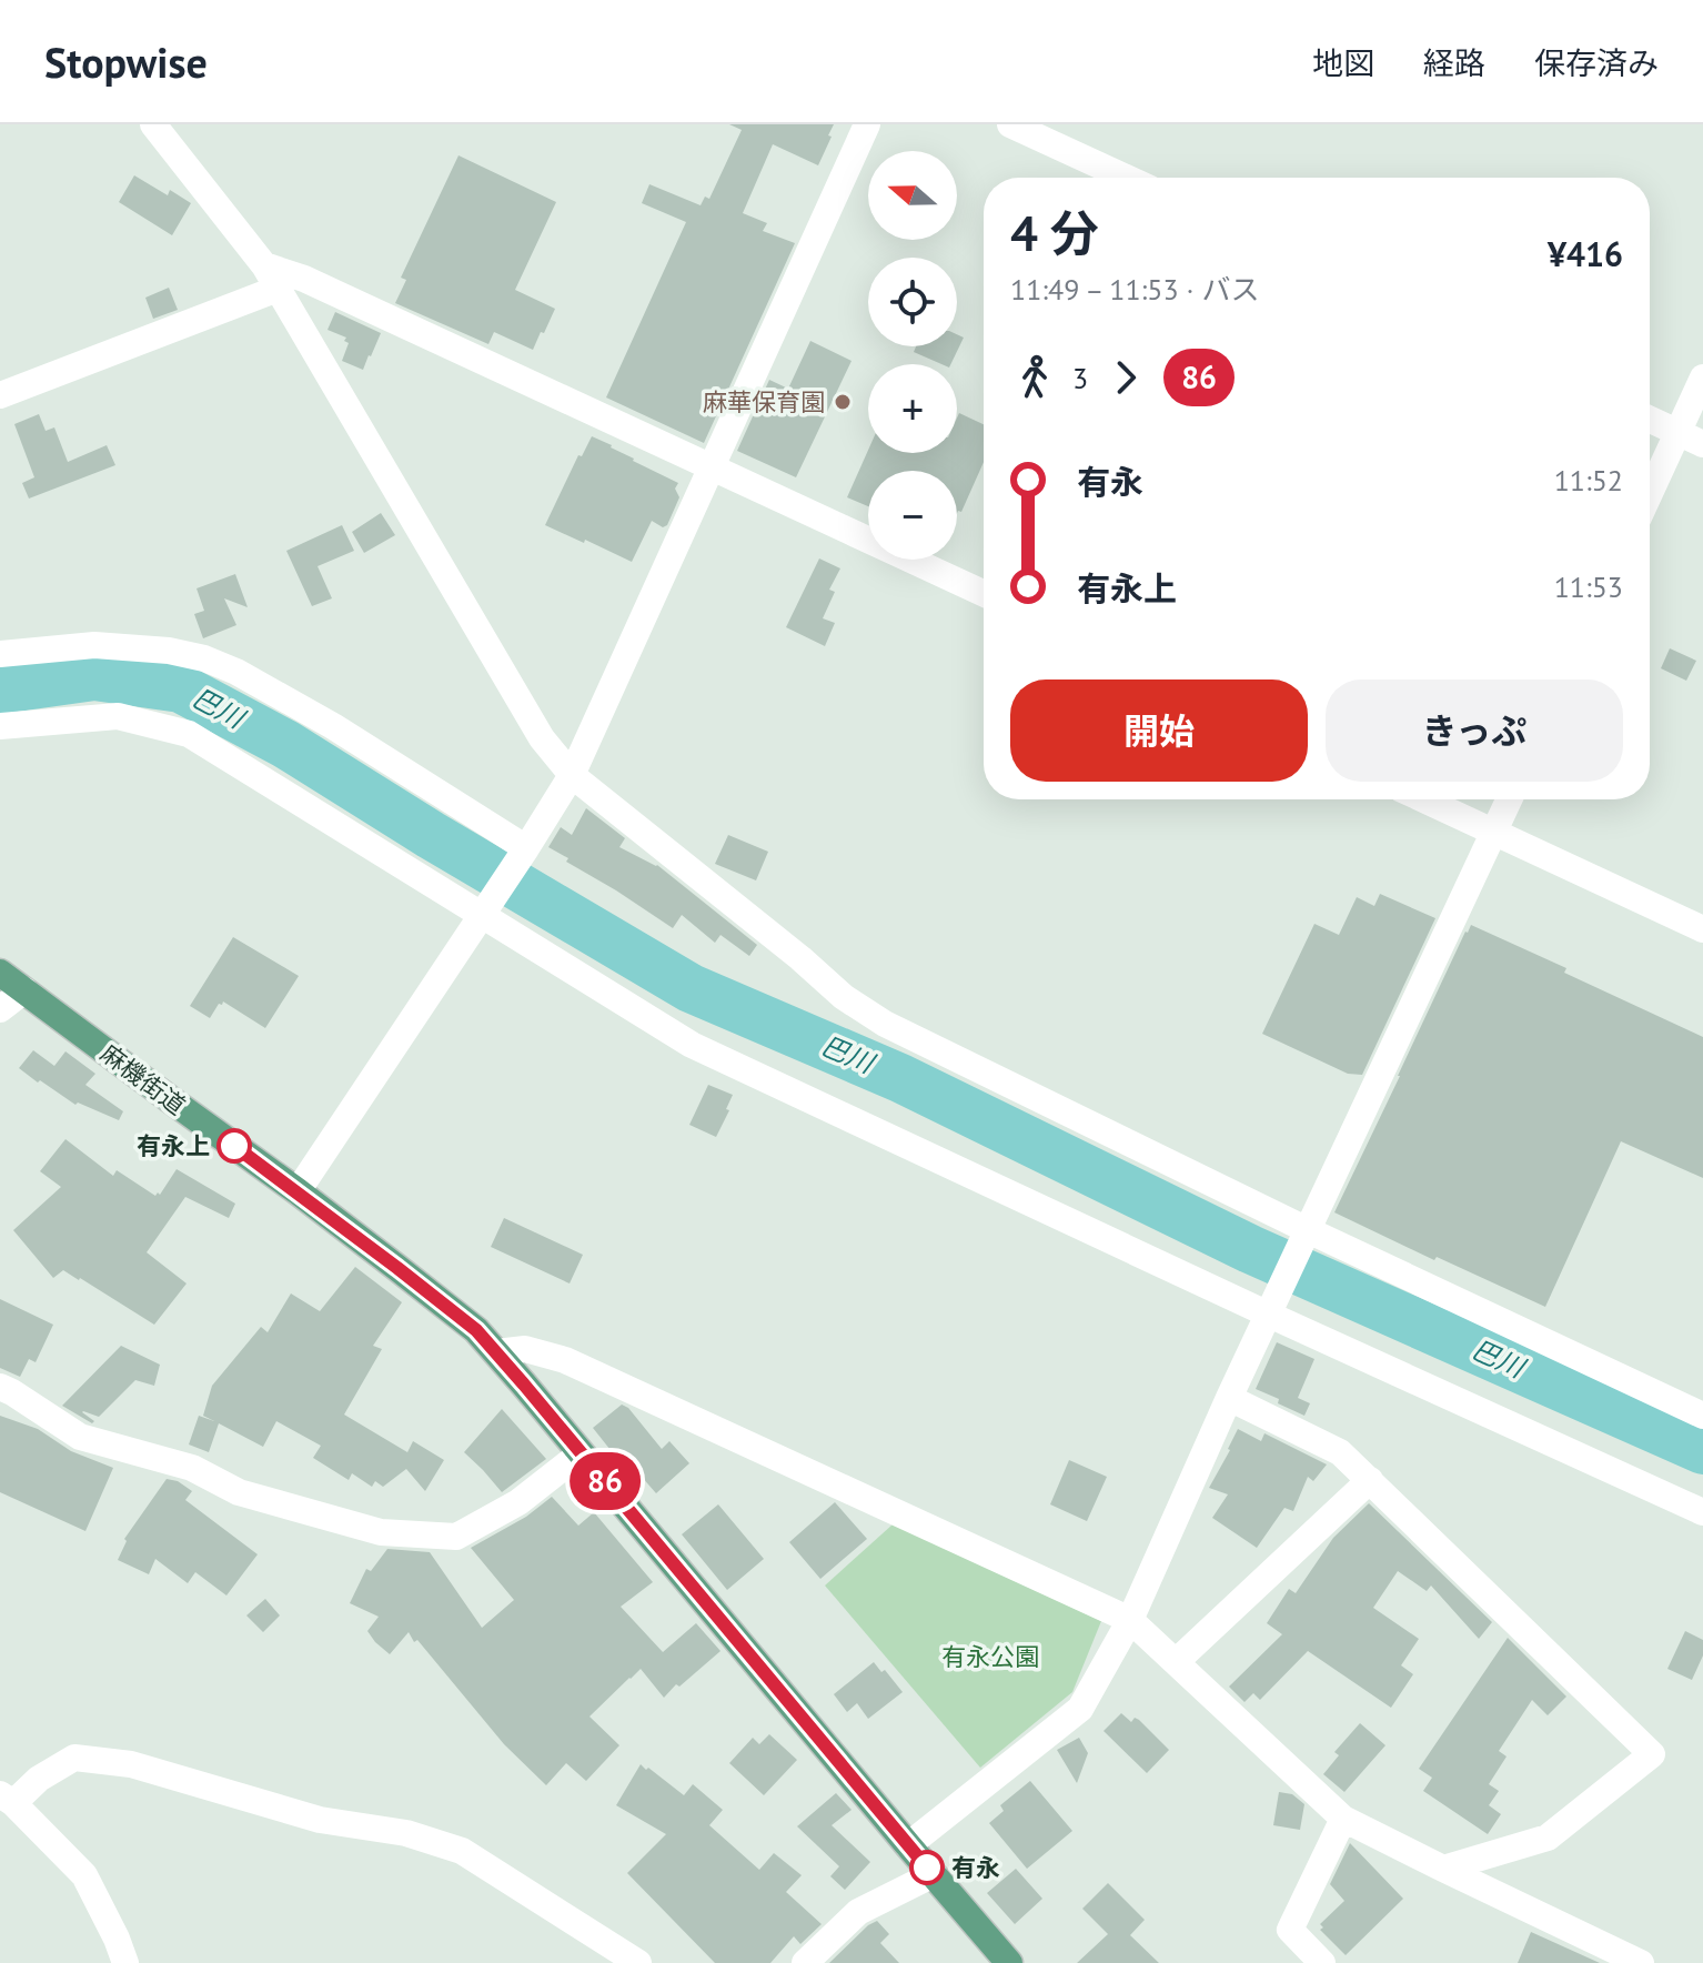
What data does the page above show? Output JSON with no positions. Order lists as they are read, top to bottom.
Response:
{
  "streets": {
    "main road": ["麻機街道"]
  },
  "water": ["巴川"],
  "parks": ["有永公園"],
  "places": ["麻華保育園", "有永上", "有永"],
  "lines": ["bus line 86"],
  "north": "left",
  "page": {
    "header": "Stopwise",
    "nav": ["地図", "経路", "保存済み"],
    "on_map": "86",
    "map_buttons": ["+", "−"],
    "heading": ["4 分", "11:49 – 11:53 · バス", "¥416"],
    "legs": ["3", "86"],
    "list": [
      {
        "name": "有永",
        "value": "11:52"
      },
      {
        "name": "有永上",
        "value": "11:53"
      }
    ],
    "buttons": ["開始", "きっぷ"]
  }
}
